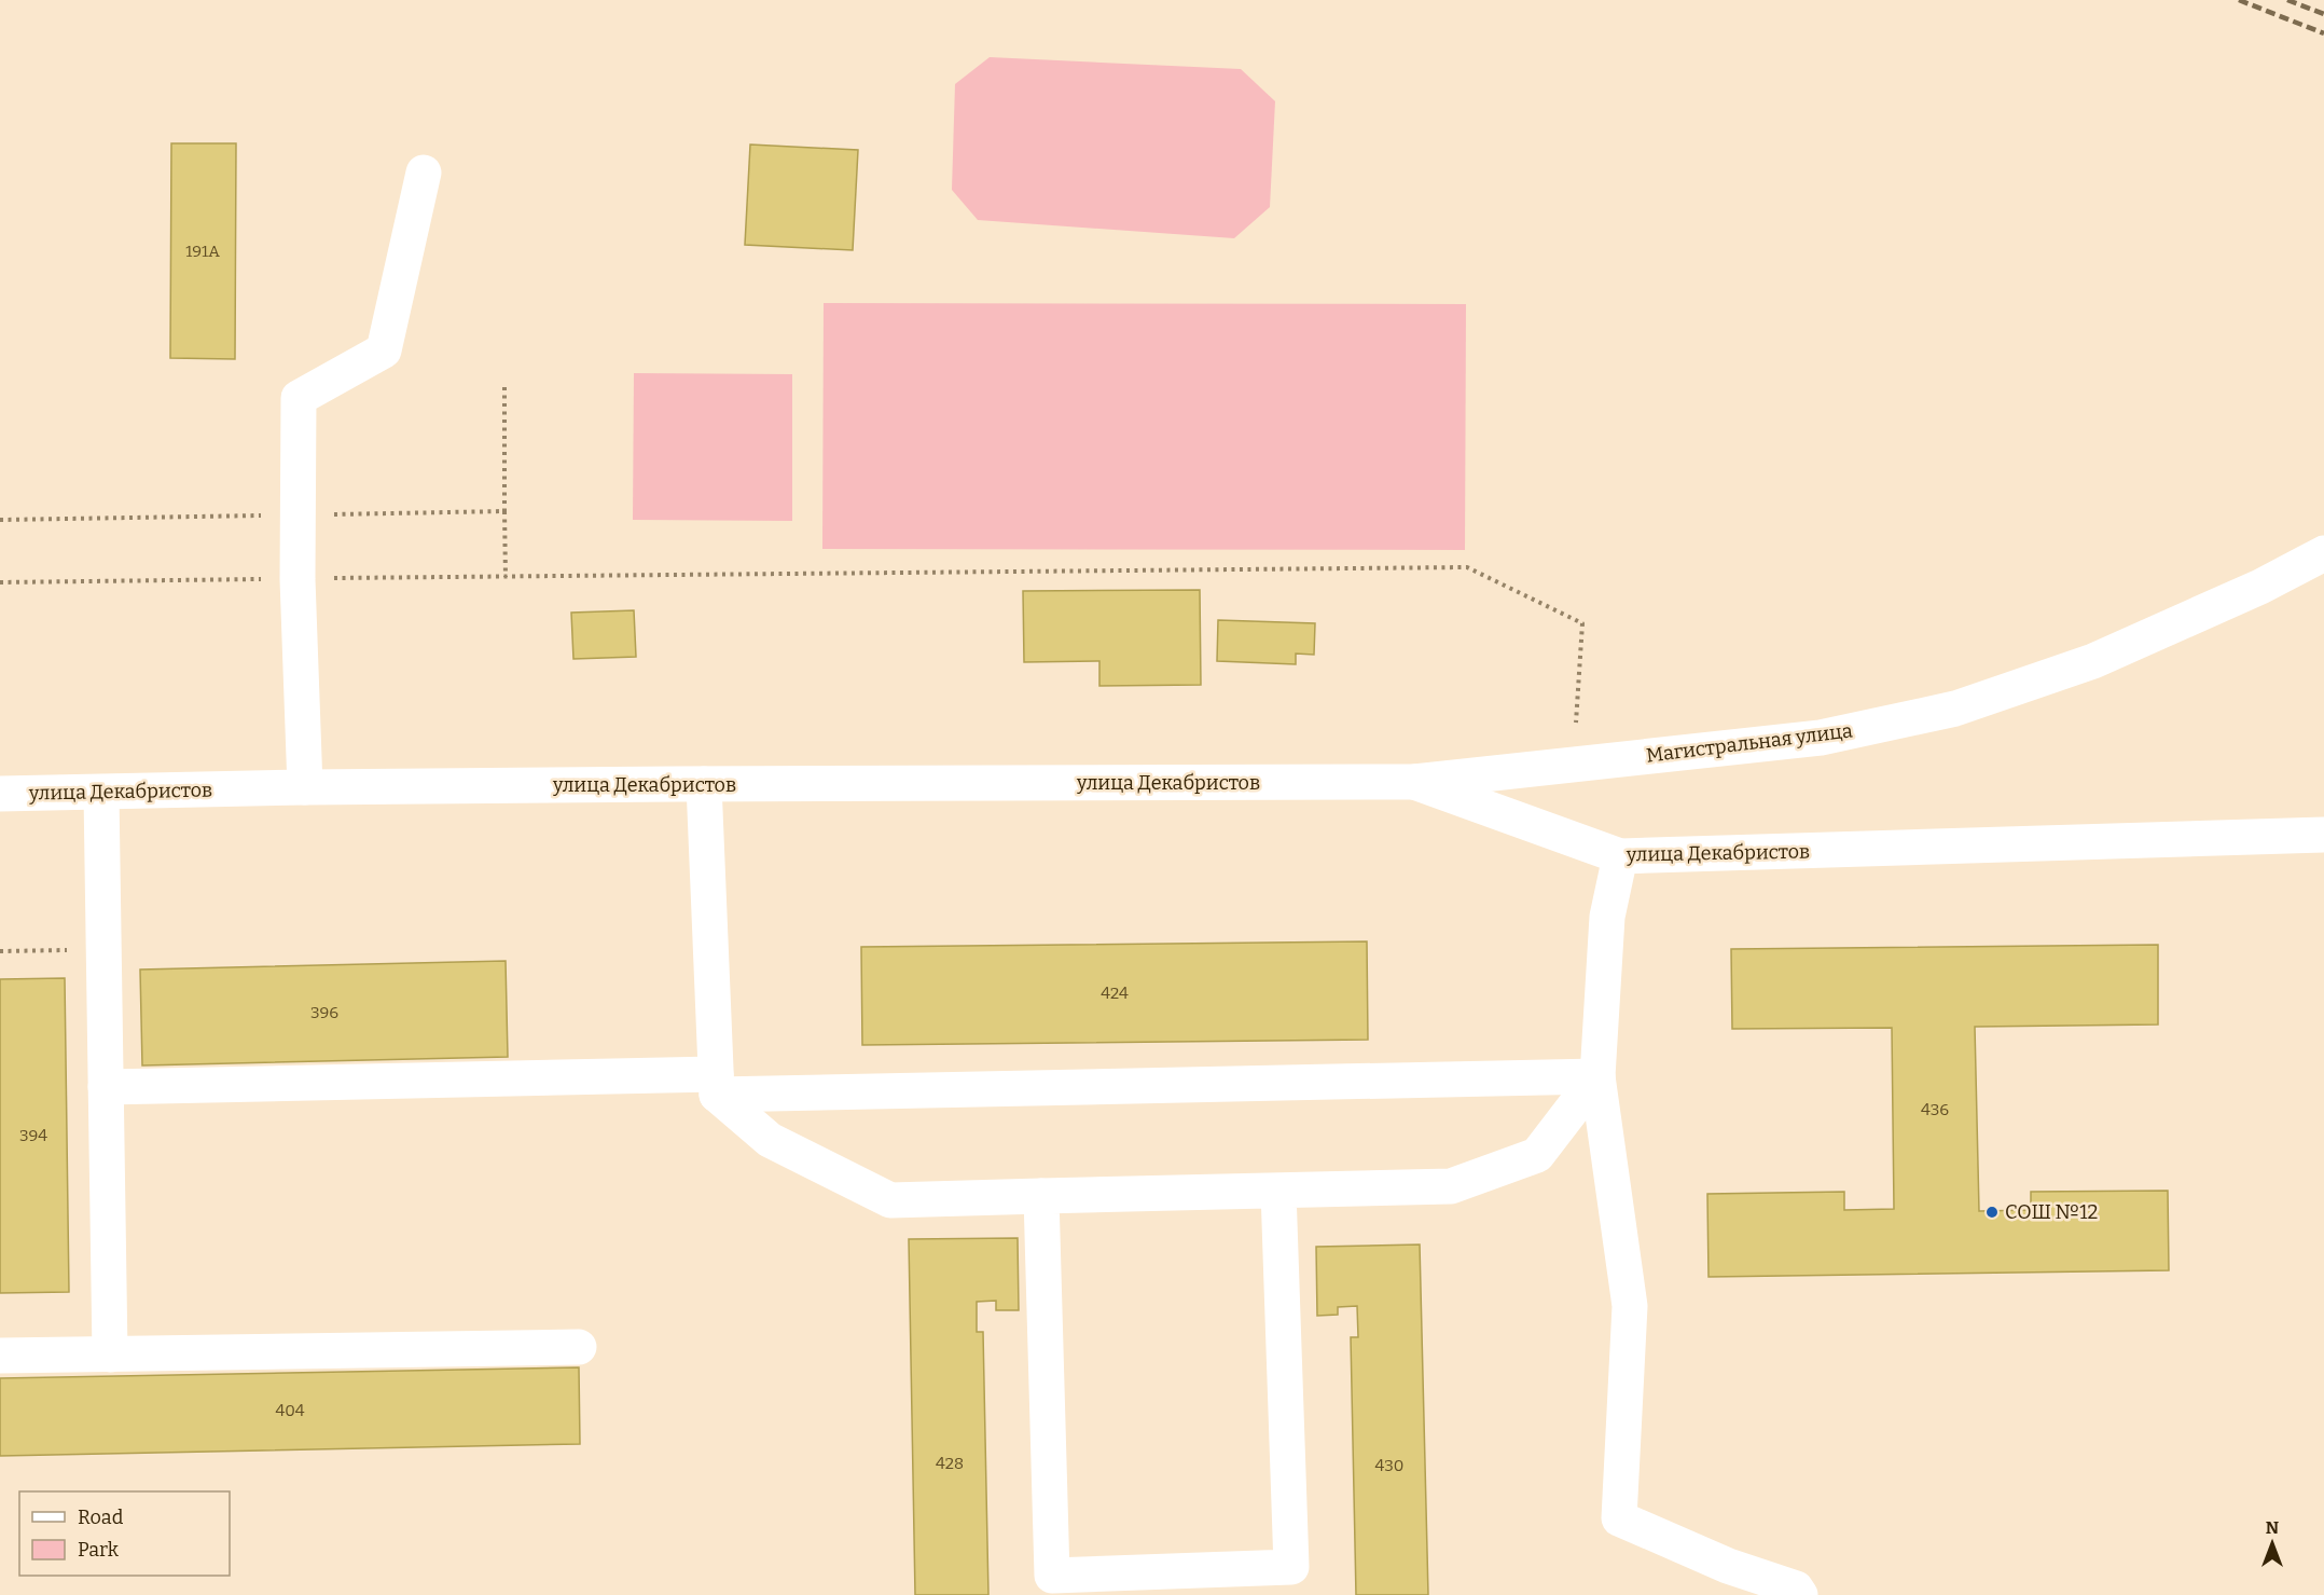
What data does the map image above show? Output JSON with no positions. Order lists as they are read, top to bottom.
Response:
{
  "streets": {
    "main road": ["Магистральная улица", "улица Декабристов"]
  },
  "crossings": [
    ["Магистральная улица", "улица Декабристов"]
  ],
  "places": ["СОШ №12"],
  "house_numbers": [
    "191А",
    "424",
    "396",
    "436",
    "394",
    "404",
    "428",
    "430"
  ],
  "legend": ["Road", "Park"],
  "north": "top"
}
